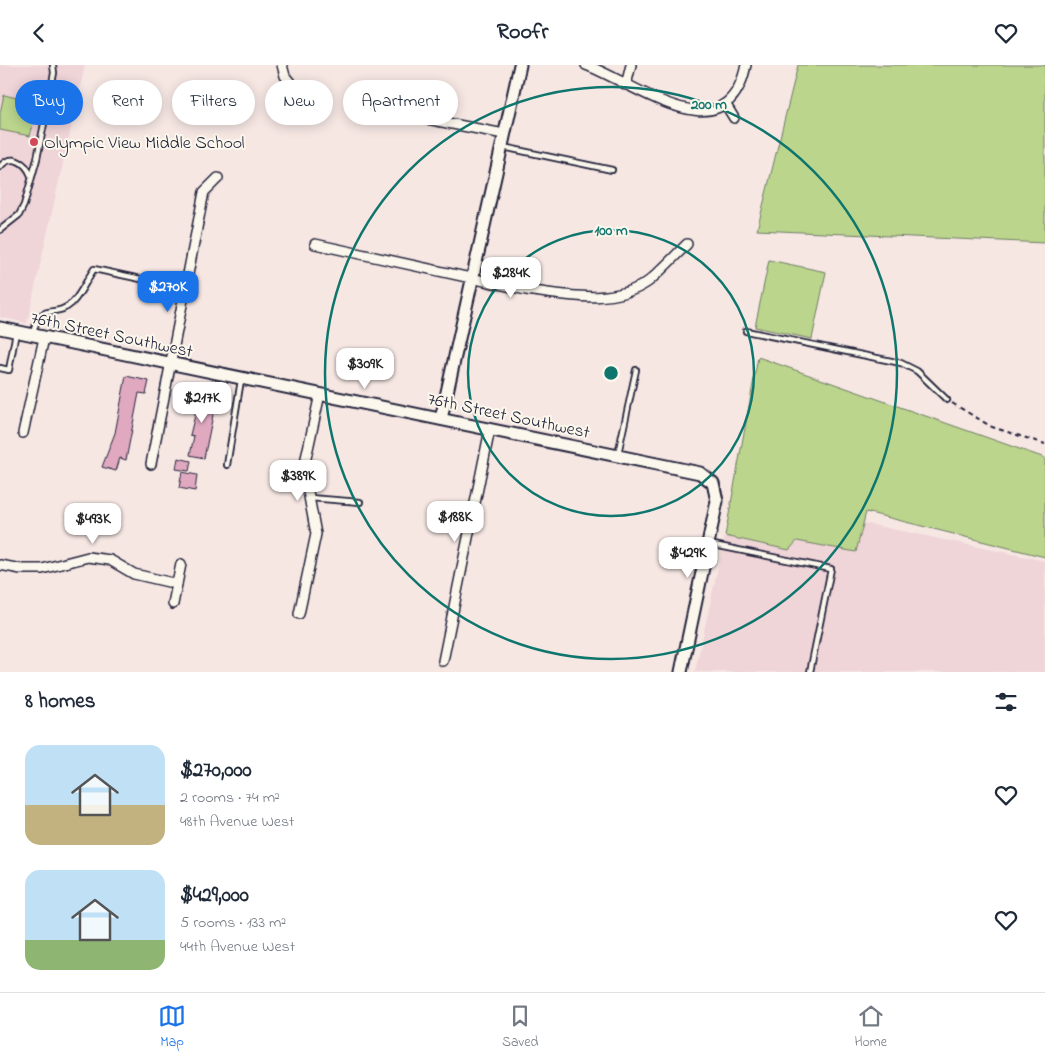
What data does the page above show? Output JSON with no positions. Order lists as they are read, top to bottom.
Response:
{
  "streets": {
    "street": ["76th Street Southwest"]
  },
  "places": ["Olympic View Middle School"],
  "page": {
    "header": "Roofr",
    "chip": [
      "Buy",
      "Rent",
      "Filters",
      "New",
      "Apartment"
    ],
    "price": [
      "$284K",
      "$270K",
      "$309K",
      "$217K",
      "$389K",
      "$188K",
      "$493K",
      "$429K"
    ],
    "heading": "8 homes",
    "list": [
      {
        "name": "$270,000",
        "note": "2 rooms · 74 m² · 48th Avenue West"
      },
      {
        "name": "$429,000",
        "note": "5 rooms · 133 m² · 44th Avenue West"
      }
    ],
    "tabs": ["Map", "Saved", "Home"]
  },
  "rings": ["200 m", "100 m"]
}
